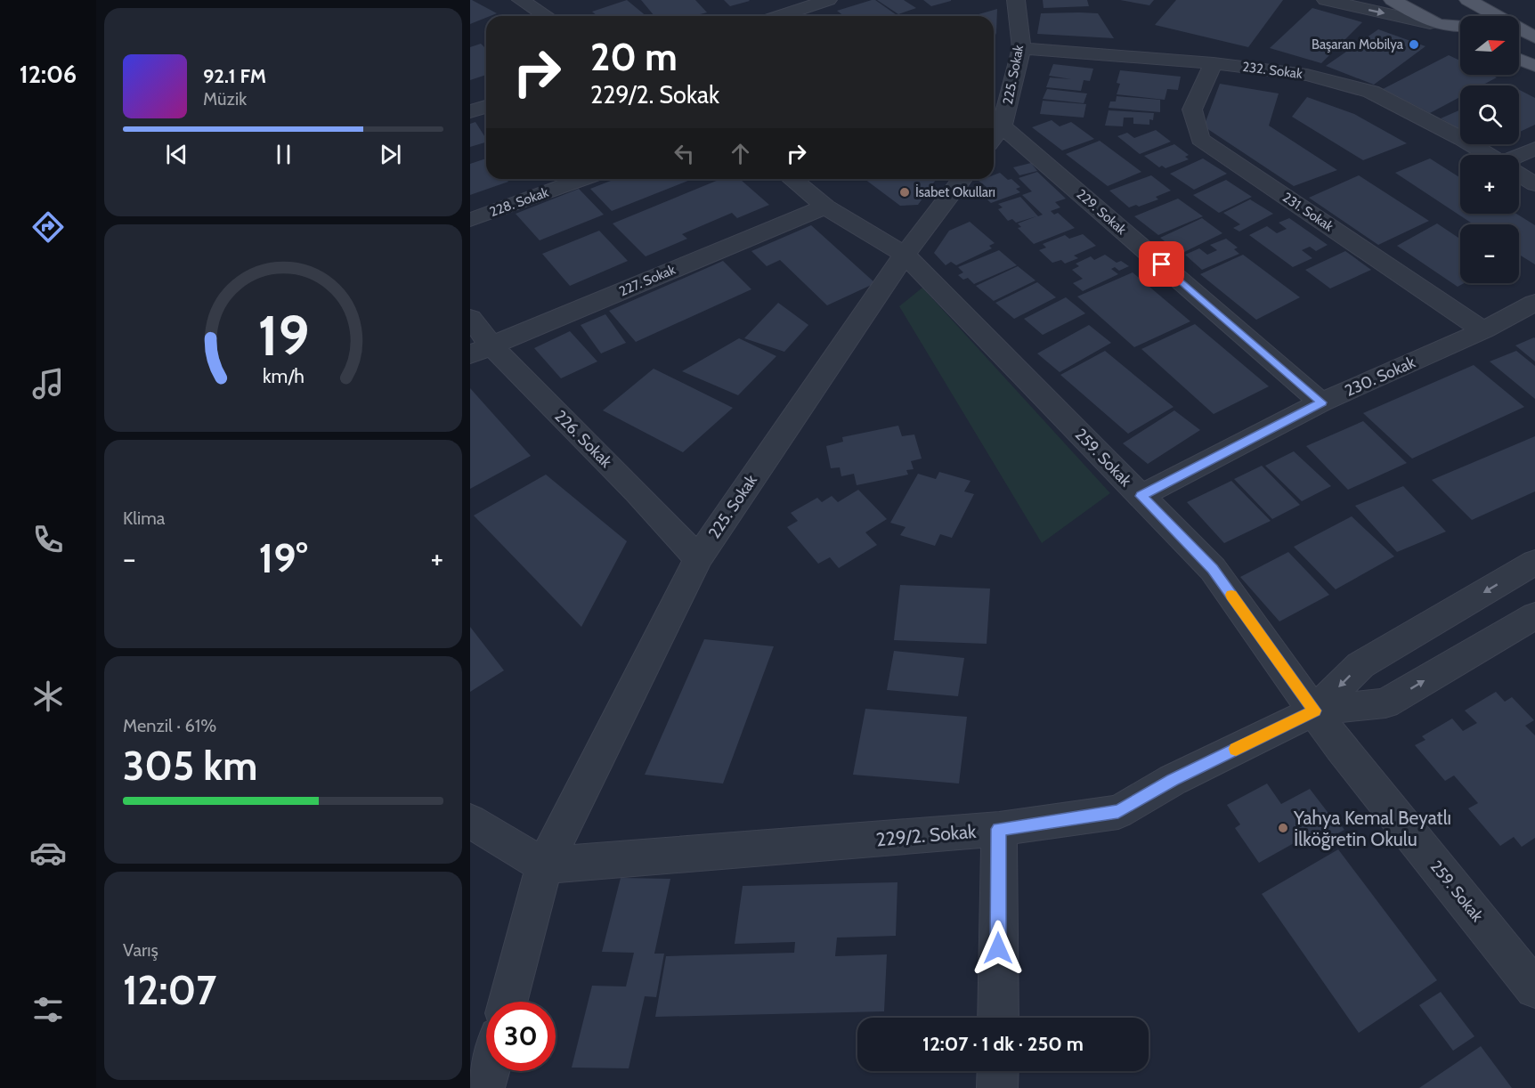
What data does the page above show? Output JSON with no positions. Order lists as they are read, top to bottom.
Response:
{
  "streets": {
    "street": [
      "232. Sokak",
      "225. Sokak",
      "228. Sokak",
      "229. Sokak",
      "231. Sokak",
      "227. Sokak",
      "230. Sokak",
      "226. Sokak",
      "259. Sokak",
      "229/2. Sokak"
    ]
  },
  "crossings": [
    ["232. Sokak", "225. Sokak"],
    ["232. Sokak", "231. Sokak"],
    ["225. Sokak", "229. Sokak"],
    ["225. Sokak", "226. Sokak"],
    ["225. Sokak", "259. Sokak"],
    ["225. Sokak", "229/2. Sokak"],
    ["229. Sokak", "230. Sokak"],
    ["231. Sokak", "230. Sokak"],
    ["227. Sokak", "226. Sokak"],
    ["227. Sokak", "259. Sokak"],
    ["230. Sokak", "259. Sokak"],
    ["259. Sokak", "229/2. Sokak"]
  ],
  "places": ["Başaran Mobilya", "İsabet Okulları", "Yahya Kemal Beyatlı İlköğretin Okulu"],
  "north": "right",
  "page": {
    "tabs": "12:06",
    "map_buttons": ["+", "−"],
    "turn": ["20 m", "229/2. Sokak"],
    "song": ["92.1 FM", "Müzik"],
    "tile": [
      "Klima",
      ["Menzil · 61%", "305 km"],
      ["Varış", "12:07"]
    ],
    "heat": ["−", "19°", "+"],
    "limit": "30",
    "trip": "12:07 · 1 dk · 250 m",
    "gauge": ["19", "km/h"]
  }
}
